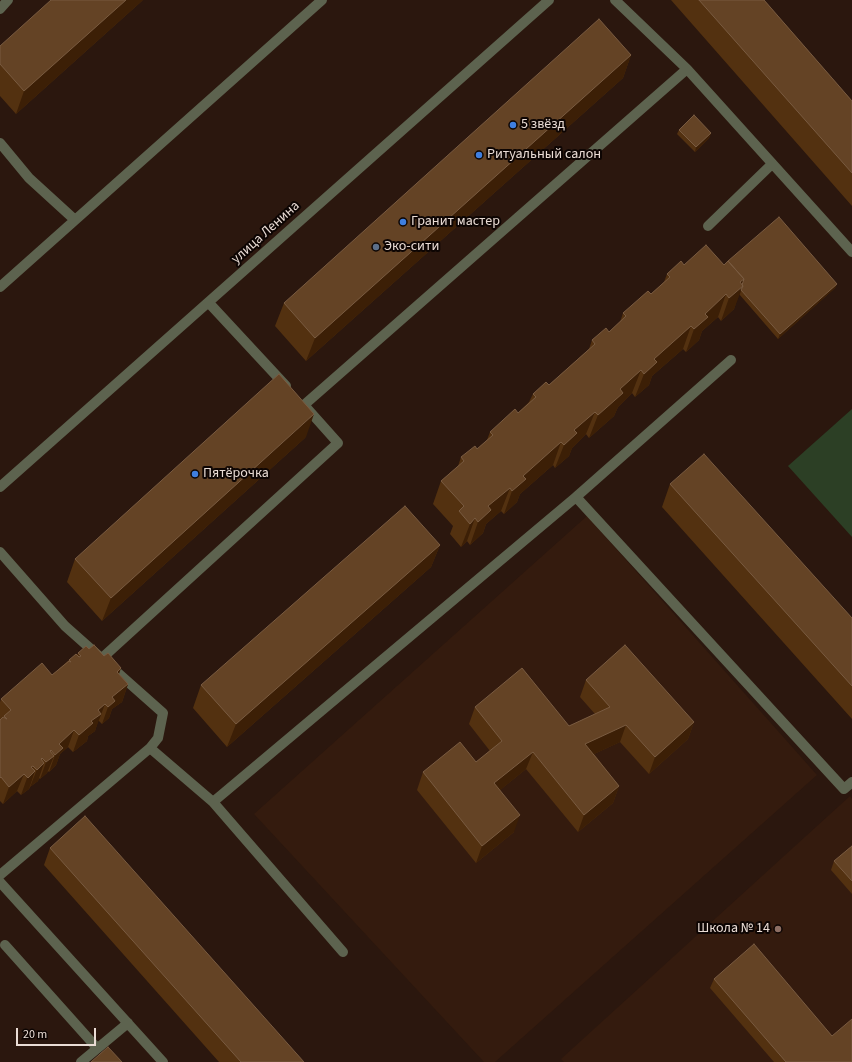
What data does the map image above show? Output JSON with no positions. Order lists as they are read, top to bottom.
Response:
{
  "streets": {
    "street": ["улица Ленина"]
  },
  "places": [
    "5 звёзд",
    "Ритуальный салон",
    "Гранит мастер",
    "Эко-сити",
    "Пятёрочка",
    "Школа № 14"
  ],
  "scale_bar": "20 m"
}
